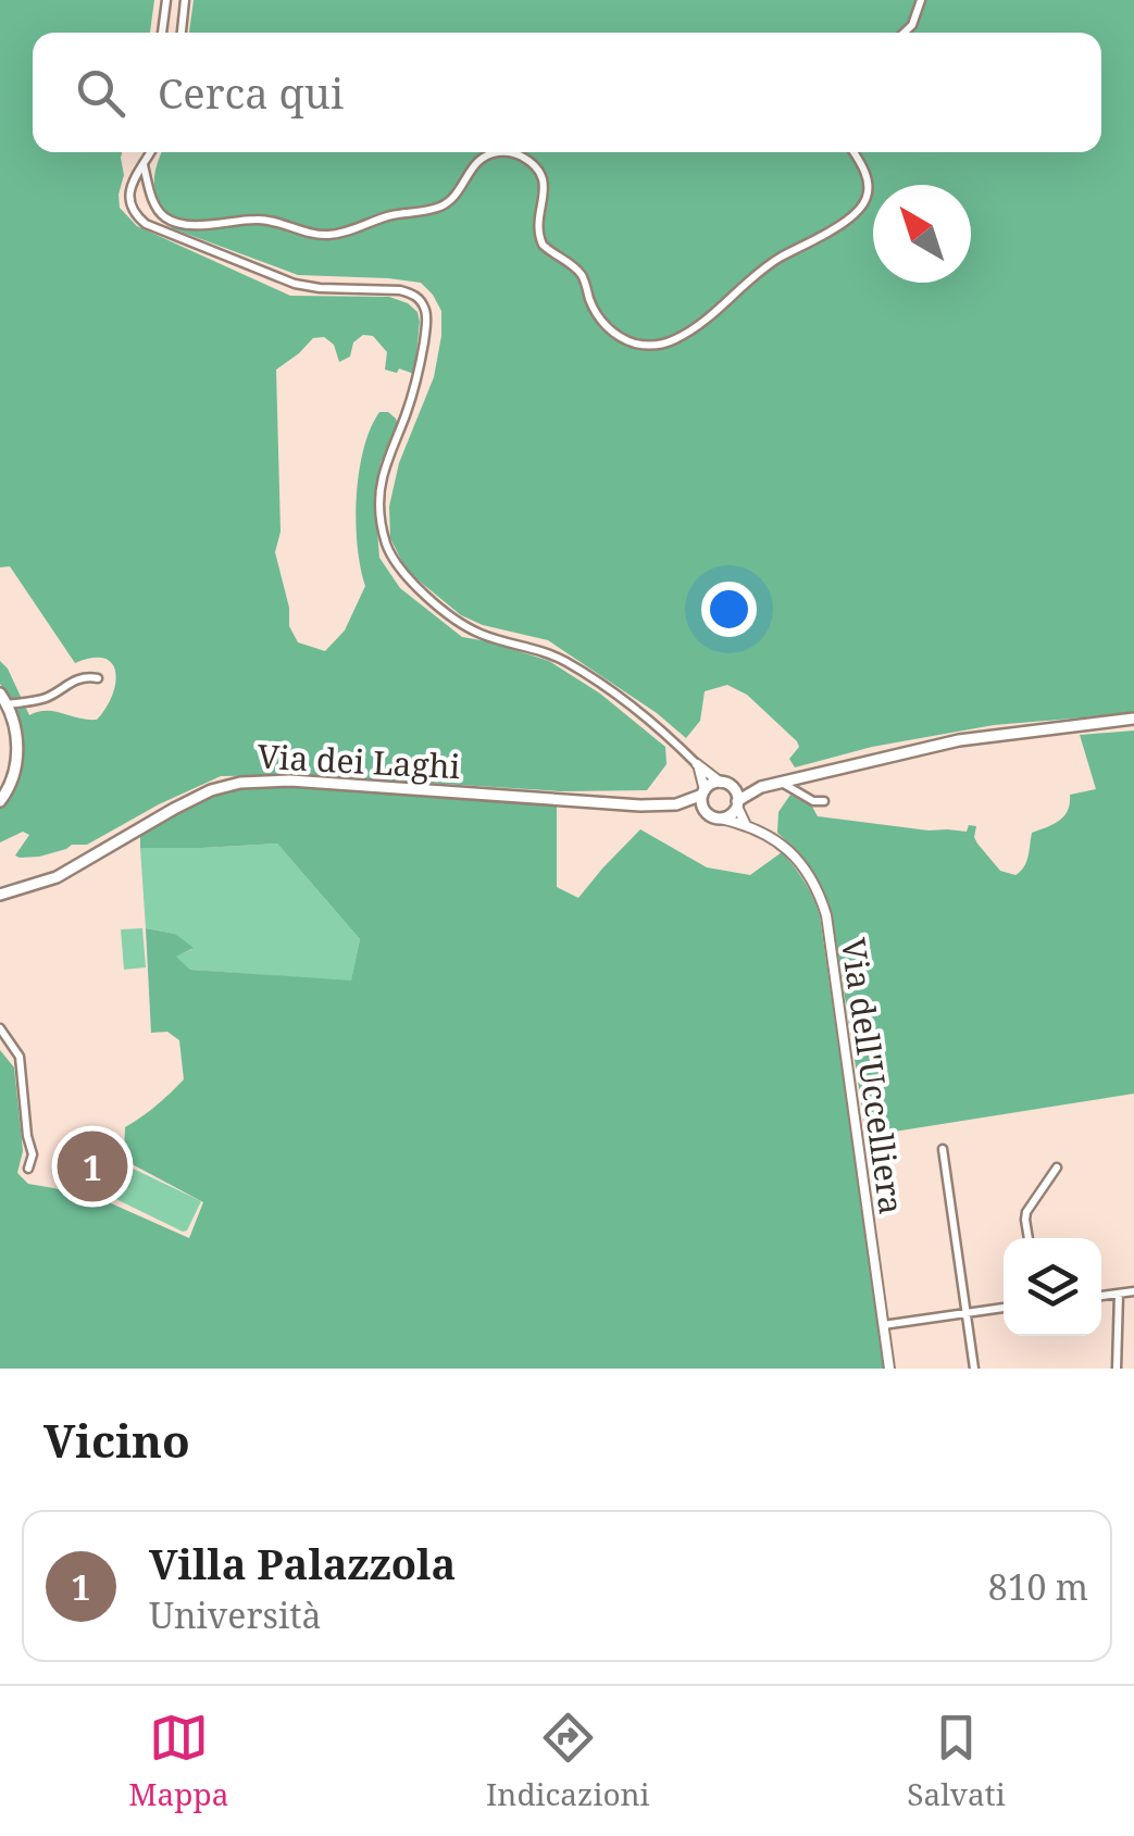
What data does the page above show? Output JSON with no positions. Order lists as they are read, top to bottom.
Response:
{
  "streets": {
    "main road": ["Via dei Laghi"],
    "street": ["Via dell'Uccelliera"]
  },
  "north": "top left",
  "page": {
    "search": "Cerca qui",
    "pins": "1",
    "heading": "Vicino",
    "list": [
      {
        "mark": "1",
        "name": "Villa Palazzola",
        "note": "Università",
        "value": "810 m"
      }
    ],
    "nav": ["Mappa", "Indicazioni", "Salvati"]
  }
}
